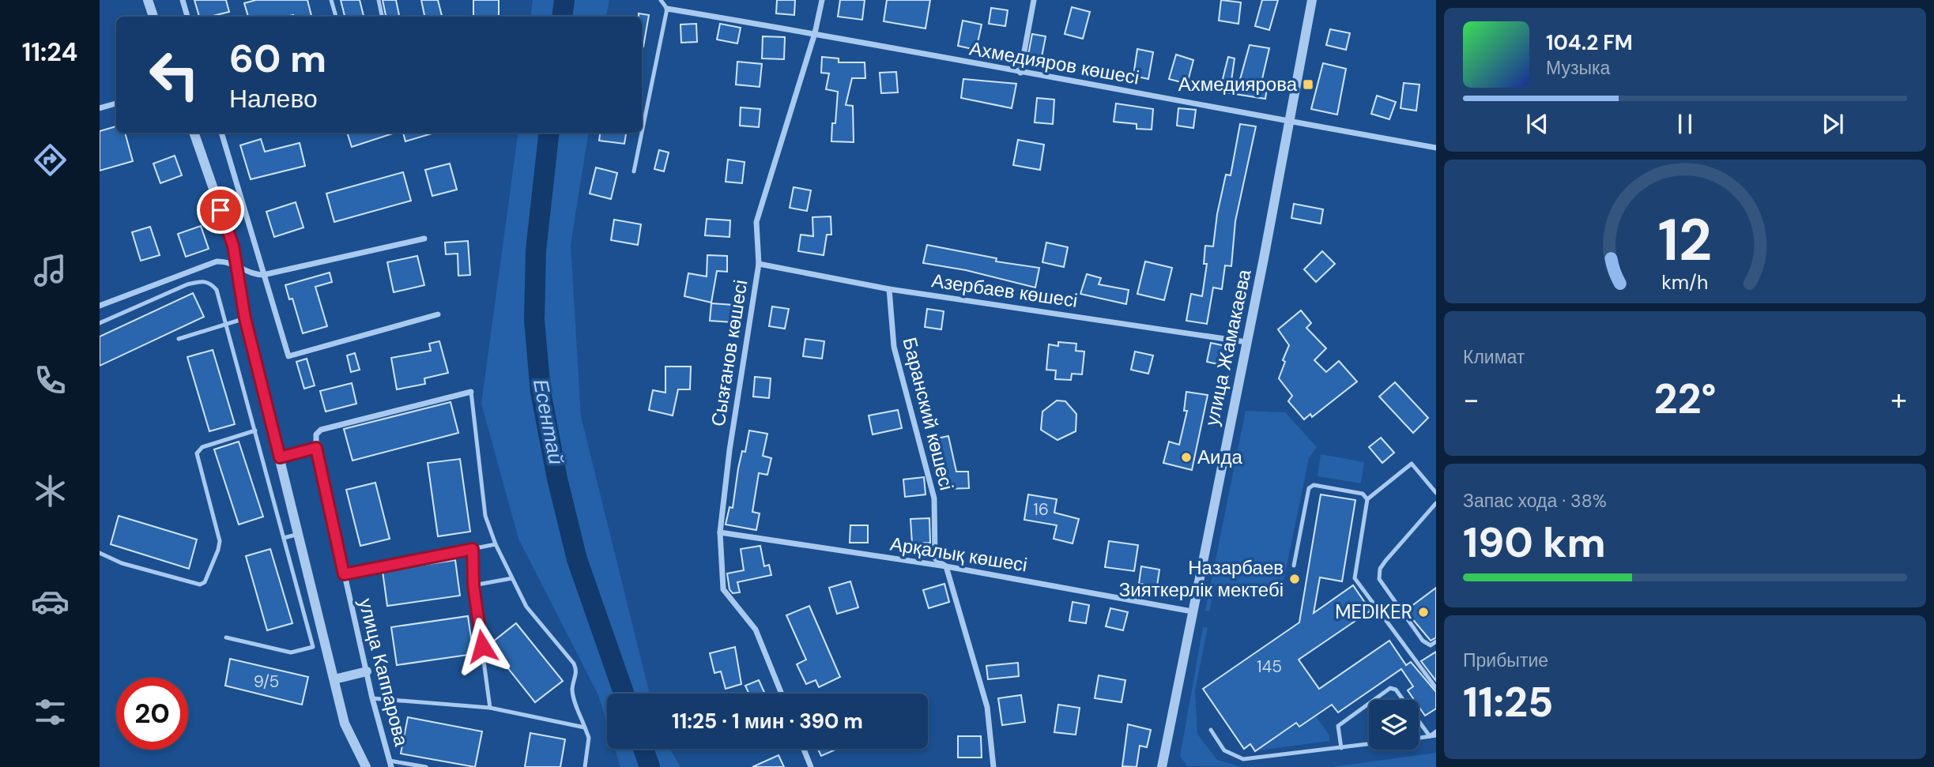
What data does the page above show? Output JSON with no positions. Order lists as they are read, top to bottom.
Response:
{
  "streets": {
    "street": [
      "Ахмедияров көшесі",
      "Азербаев көшесі",
      "улица Жамакаева",
      "Сызғанов көшесі",
      "Баранский көшесі",
      "Арқалық көшесі",
      "улица Каппарова"
    ]
  },
  "crossings": [
    ["Ахмедияров көшесі", "улица Жамакаева"],
    ["Ахмедияров көшесі", "Сызғанов көшесі"],
    ["Азербаев көшесі", "улица Жамакаева"],
    ["Азербаев көшесі", "Сызғанов көшесі"],
    ["Азербаев көшесі", "Баранский көшесі"],
    ["улица Жамакаева", "Арқалық көшесі"],
    ["Сызғанов көшесі", "Арқалық көшесі"],
    ["Баранский көшесі", "Арқалық көшесі"]
  ],
  "water": ["Есентай"],
  "places": {
    "transit": ["Ахмедиярова"],
    "other": ["Аида", "Назарбаев Зияткерлік мектебі", "MEDIKER"]
  },
  "house_numbers": ["16", "145", "9/5"],
  "page": {
    "tabs": "11:24",
    "turn": ["60 m", "Налево"],
    "song": ["104.2 FM", "Музыка"],
    "tile": [
      "Климат",
      ["Запас хода · 38%", "190 km"],
      ["Прибытие", "11:25"]
    ],
    "heat": ["−", "22°", "+"],
    "limit": "20",
    "trip": "11:25 · 1 мин · 390 m",
    "gauge": ["12", "km/h"]
  }
}
